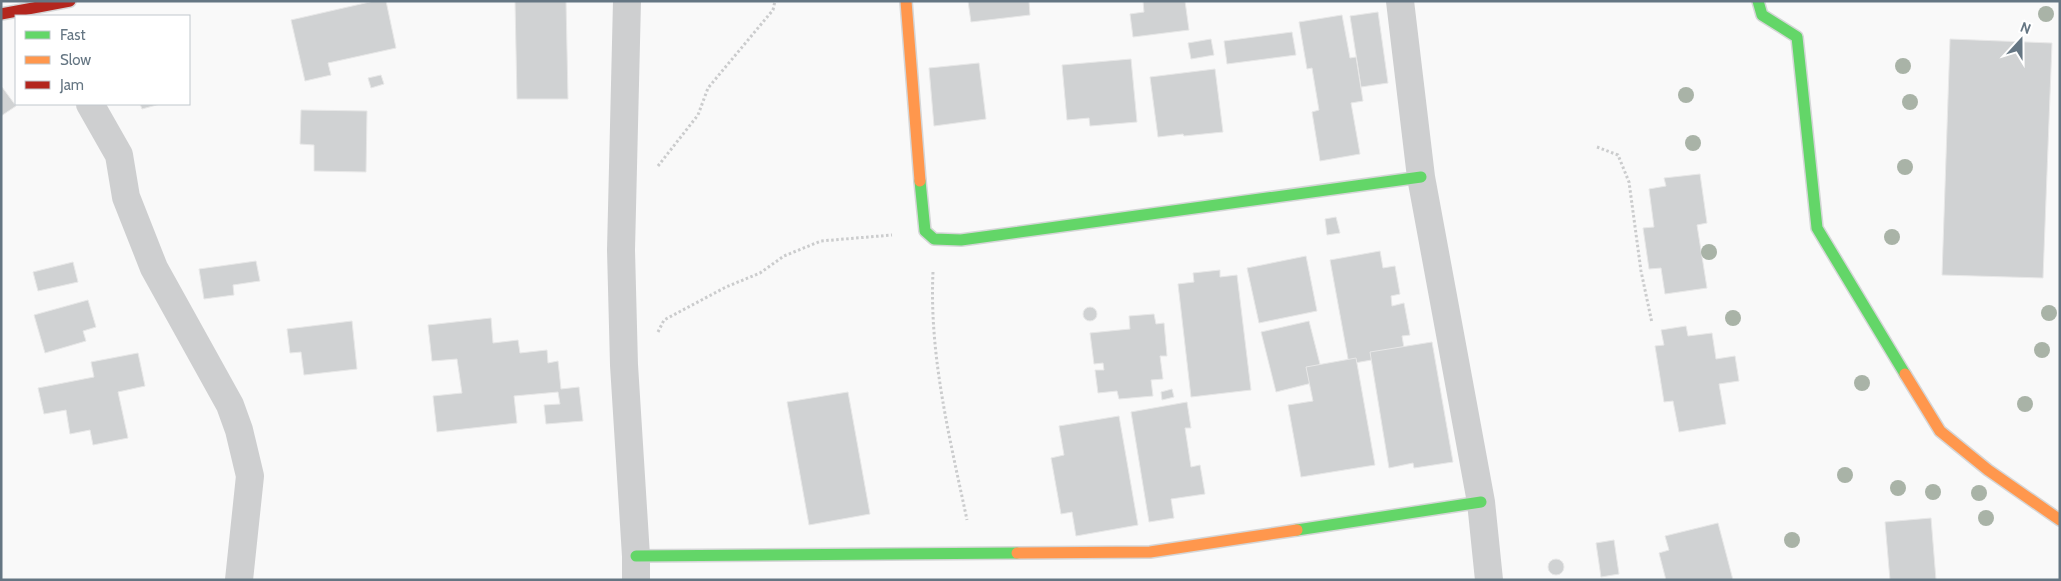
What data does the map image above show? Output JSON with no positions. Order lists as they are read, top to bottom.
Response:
{
  "legend": ["Fast", "Slow", "Jam"],
  "north": "top"
}
